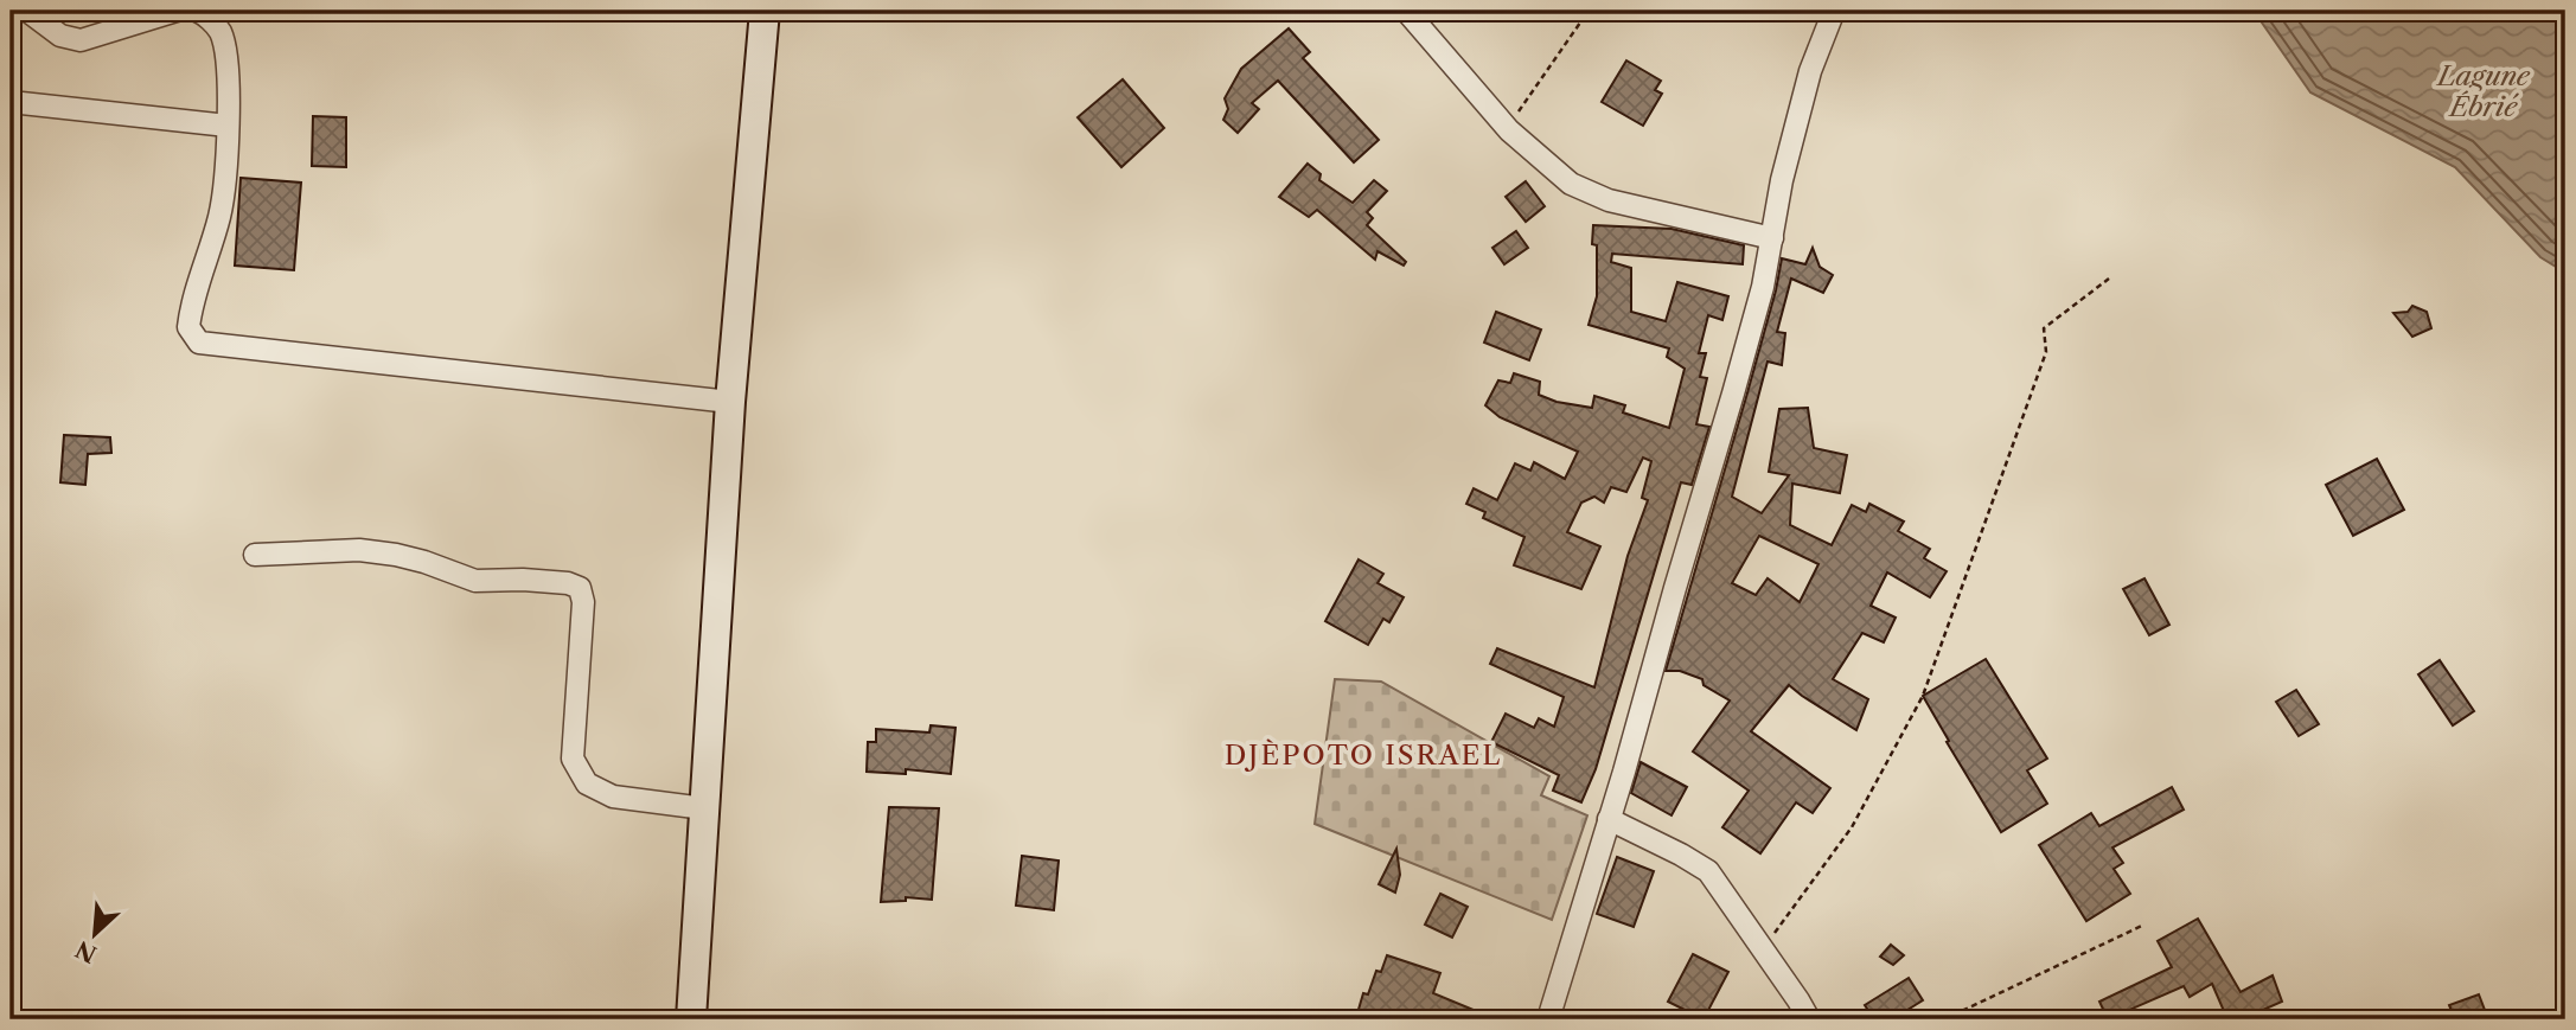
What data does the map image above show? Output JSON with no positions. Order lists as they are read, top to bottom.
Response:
{
  "districts": ["DJÈPOTO ISRAEL"],
  "water": ["Lagune Ébrié"],
  "north": "bottom left"
}
